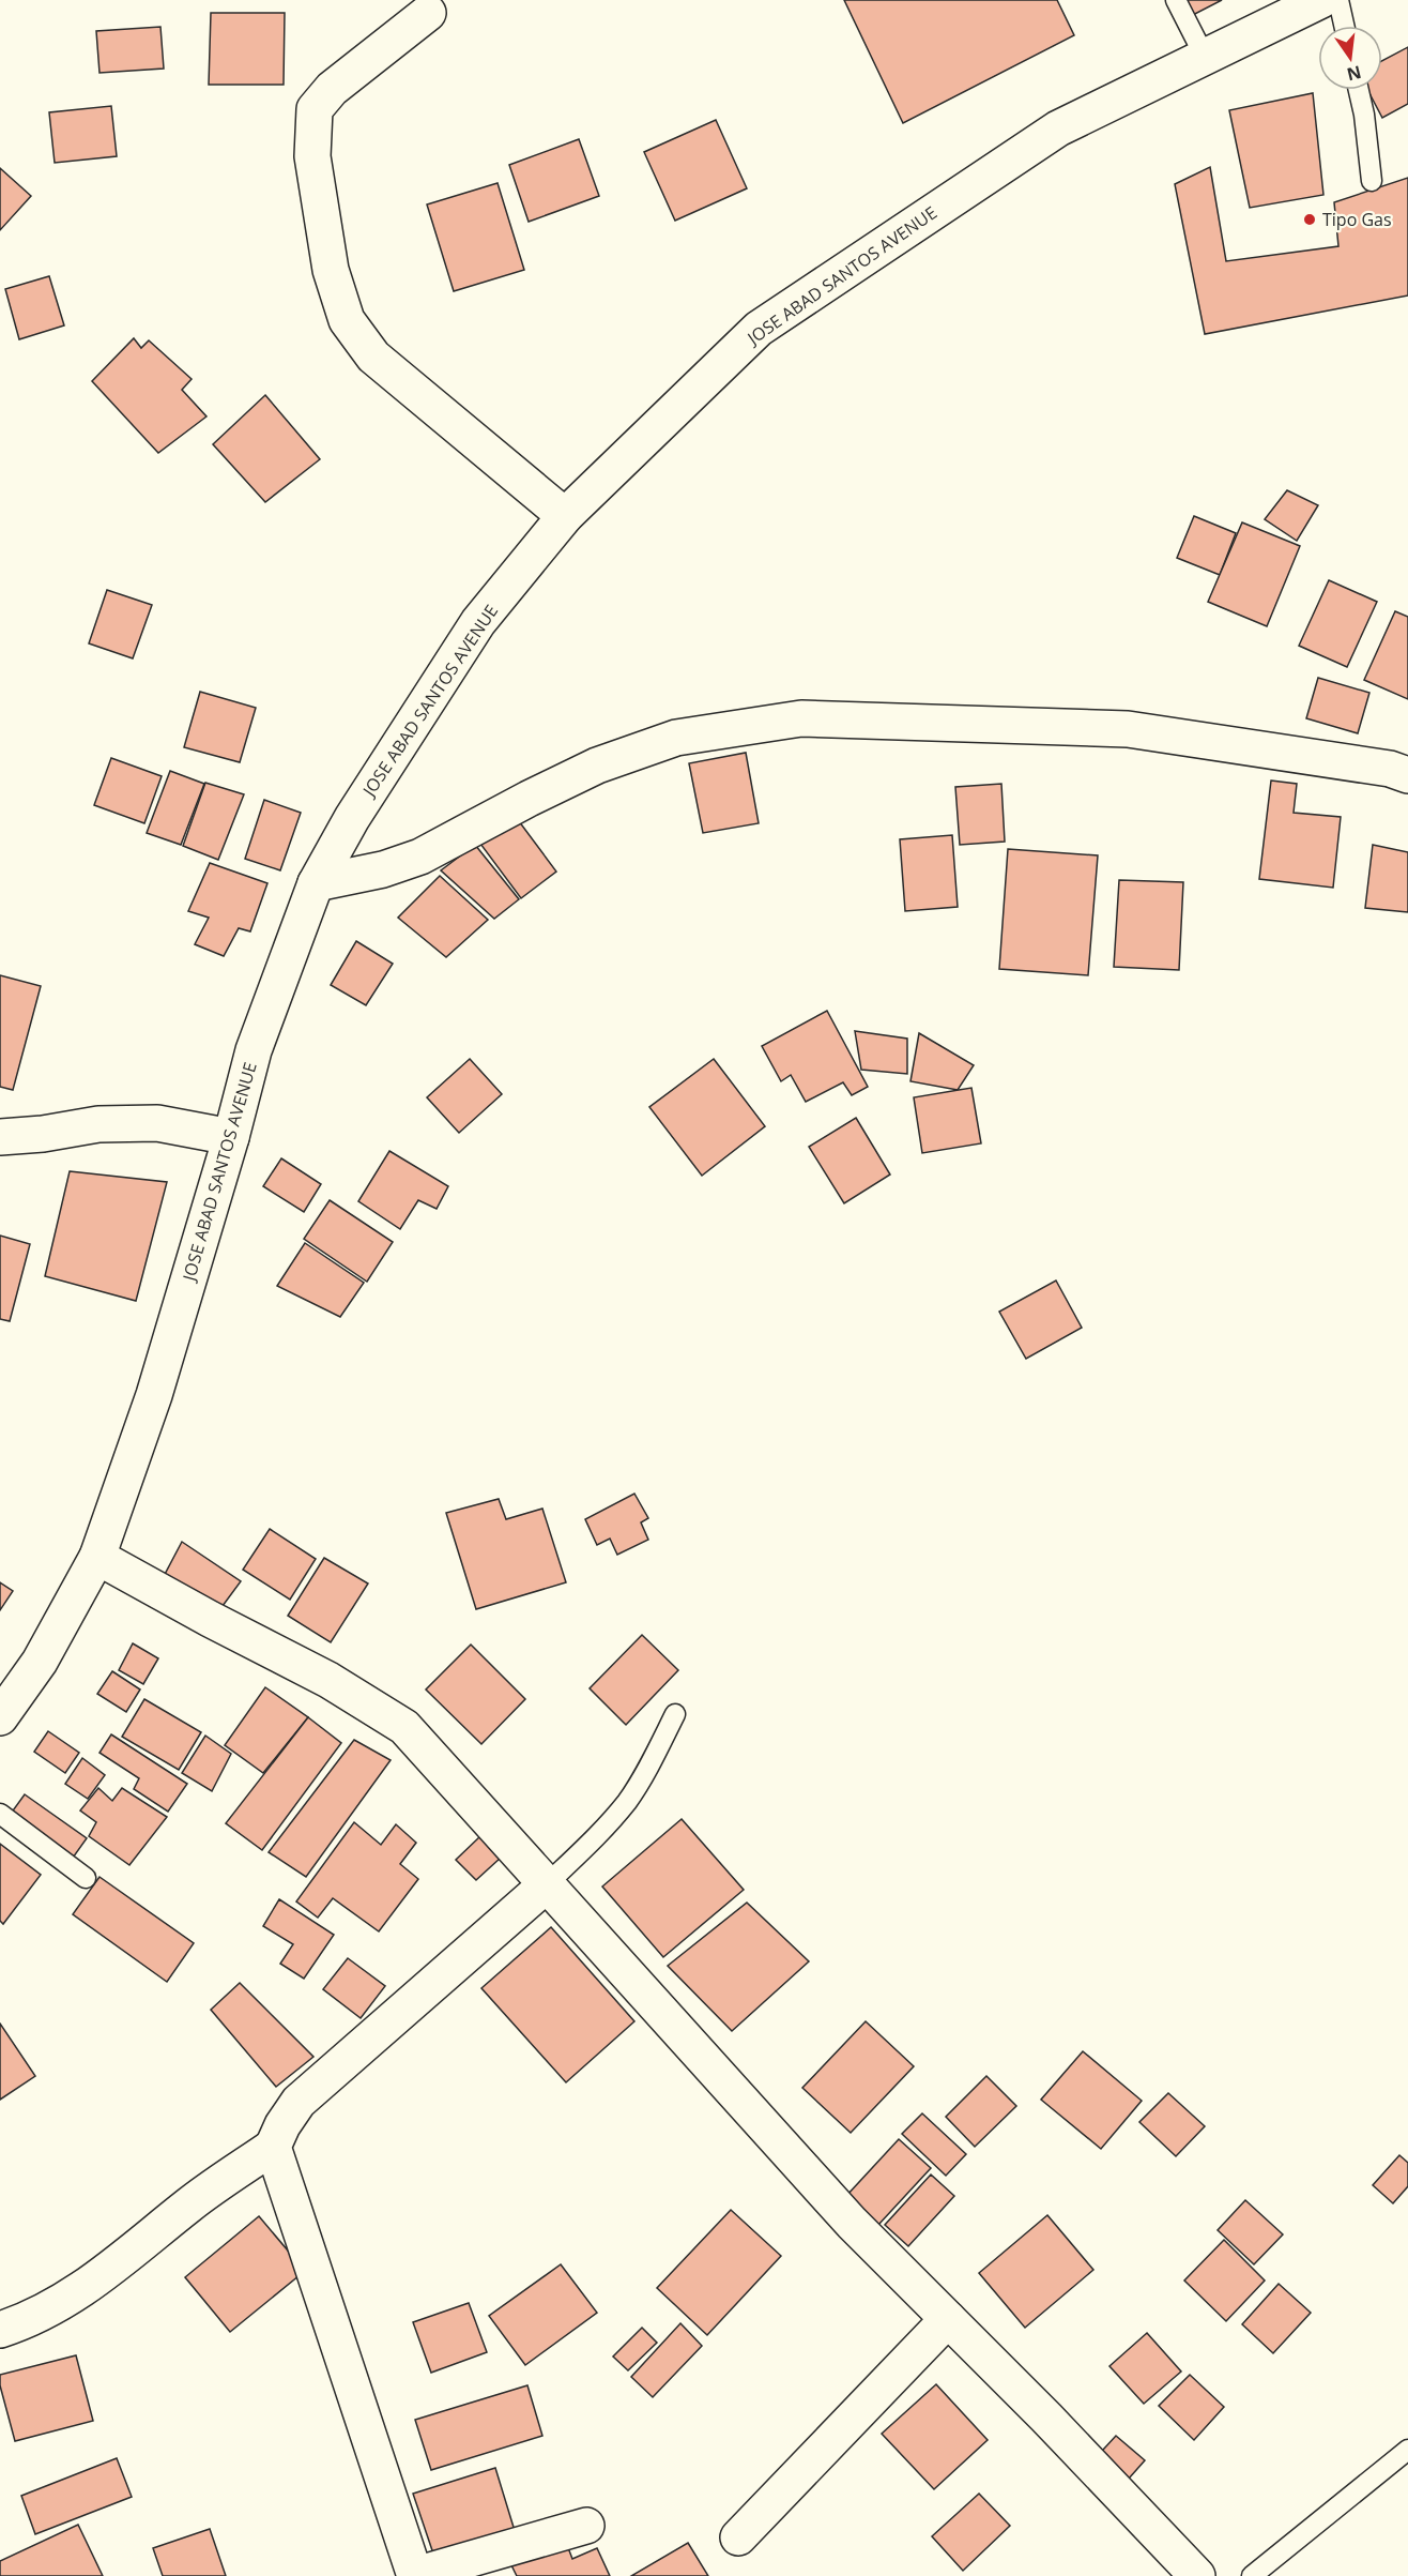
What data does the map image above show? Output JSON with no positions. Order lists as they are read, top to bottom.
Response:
{
  "streets": {
    "main road": ["JOSE ABAD SANTOS AVENUE"]
  },
  "places": ["Tipo Gas"],
  "north": "bottom"
}
